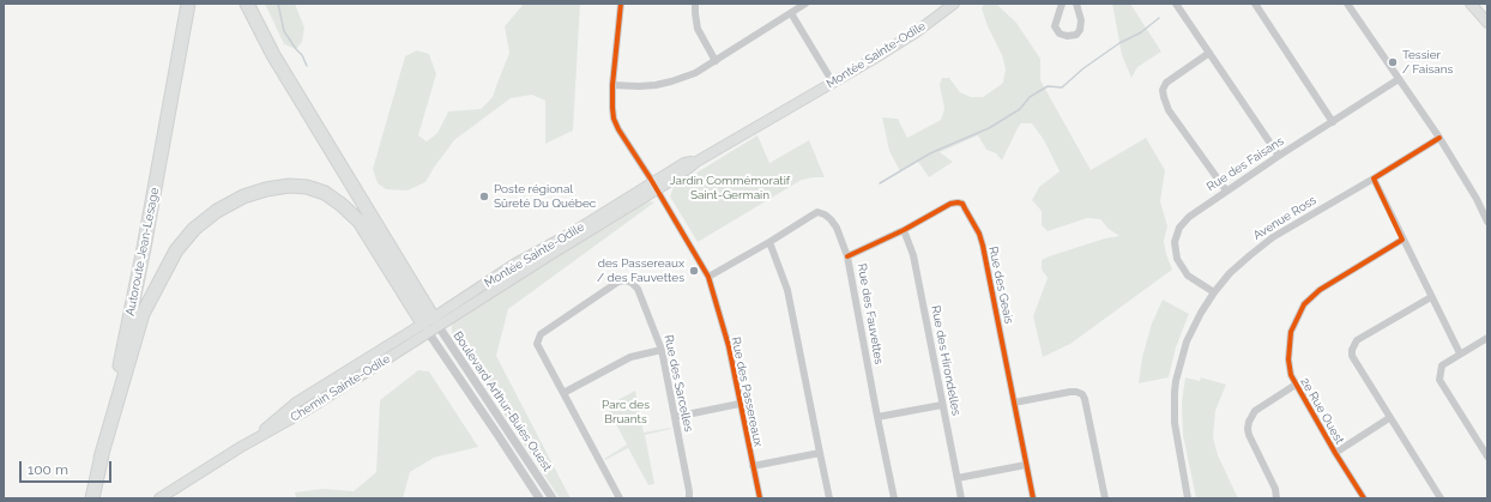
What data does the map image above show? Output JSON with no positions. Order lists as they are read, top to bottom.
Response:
{
  "streets": {
    "highway": ["Autoroute Jean-Lesage"],
    "main road": ["Montée Sainte-Odile", "Chemin Sainte-Odile"],
    "street": [
      "Rue des Faisans",
      "Avenue Ross",
      "Rue des Geais",
      "Rue des Fauvettes",
      "Rue des Hirondelles",
      "Rue des Sarcelles",
      "Rue des Passereaux",
      "Boulevard Arthur-Buies Ouest",
      "2e Rue Ouest"
    ]
  },
  "crossings": [
    ["Montée Sainte-Odile", "Chemin Sainte-Odile"],
    ["Montée Sainte-Odile", "Rue des Passereaux"],
    ["Montée Sainte-Odile", "Boulevard Arthur-Buies Ouest"],
    ["Rue des Faisans", "Avenue Ross"],
    ["Rue des Geais", "Rue des Fauvettes"],
    ["Rue des Geais", "Rue des Hirondelles"],
    ["Rue des Fauvettes", "Rue des Passereaux"],
    ["Chemin Sainte-Odile", "Boulevard Arthur-Buies Ouest"]
  ],
  "parks": ["Jardin Commémoratif Saint-Germain", "Parc des Bruants"],
  "places": ["Tessier / Faisans", "Poste régional Sûreté Du Québec", "des Passereaux / des Fauvettes"],
  "scale_bar": "100 m"
}
